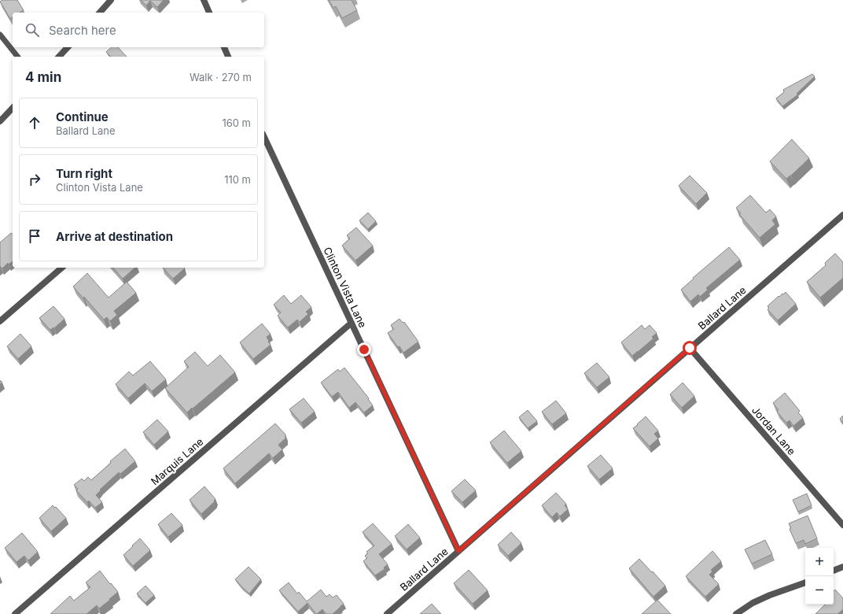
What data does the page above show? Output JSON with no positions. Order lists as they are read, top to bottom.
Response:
{
  "streets": {
    "street": [
      "Clinton Vista Lane",
      "Ballard Lane",
      "Jordan Lane",
      "Marquis Lane"
    ]
  },
  "crossings": [
    ["Clinton Vista Lane", "Ballard Lane"],
    ["Clinton Vista Lane", "Marquis Lane"],
    ["Ballard Lane", "Jordan Lane"]
  ],
  "page": {
    "search": "Search here",
    "heading": ["4 min", "Walk · 270 m"],
    "list": [
      ["Continue", "Ballard Lane", "160 m"],
      ["Turn right", "Clinton Vista Lane", "110 m"],
      "Arrive at destination"
    ],
    "map_buttons": ["+", "−"]
  }
}
